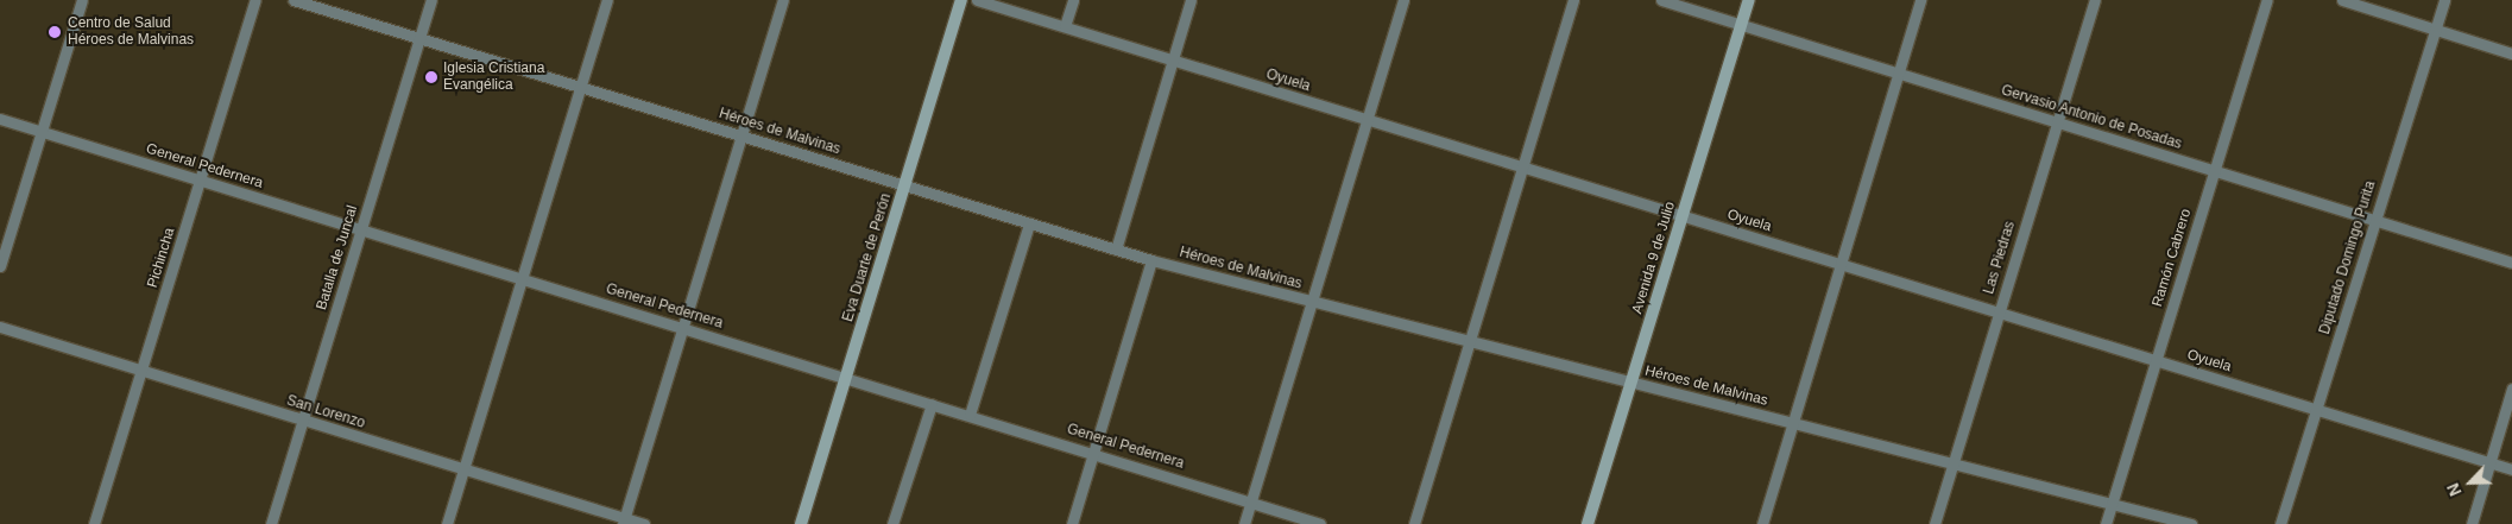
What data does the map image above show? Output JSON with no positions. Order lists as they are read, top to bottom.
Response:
{
  "streets": {
    "street": [
      "Oyuela",
      "Gervasio Antonio de Posadas",
      "Héroes de Malvinas",
      "General Pedernera",
      "Pichincha",
      "Batalla de Juncal",
      "Eva Duarte de Perón",
      "Avenida 9 de Julio",
      "Las Piedras",
      "Ramón Cabrero",
      "Diputado Domingo Purita",
      "San Lorenzo"
    ]
  },
  "crossings": [
    ["Oyuela", "Avenida 9 de Julio"],
    ["Oyuela", "Las Piedras"],
    ["Oyuela", "Ramón Cabrero"],
    ["Oyuela", "Diputado Domingo Purita"],
    ["Gervasio Antonio de Posadas", "Avenida 9 de Julio"],
    ["Gervasio Antonio de Posadas", "Las Piedras"],
    ["Gervasio Antonio de Posadas", "Ramón Cabrero"],
    ["Gervasio Antonio de Posadas", "Diputado Domingo Purita"],
    ["Héroes de Malvinas", "Batalla de Juncal"],
    ["Héroes de Malvinas", "Eva Duarte de Perón"],
    ["Héroes de Malvinas", "Avenida 9 de Julio"],
    ["Héroes de Malvinas", "Las Piedras"],
    ["Héroes de Malvinas", "Ramón Cabrero"],
    ["General Pedernera", "Pichincha"],
    ["General Pedernera", "Batalla de Juncal"],
    ["General Pedernera", "Eva Duarte de Perón"],
    ["Pichincha", "San Lorenzo"],
    ["Batalla de Juncal", "San Lorenzo"]
  ],
  "places": ["Centro de Salud Héroes de Malvinas", "Iglesia Cristiana Evangélica"],
  "north": "bottom left"
}
